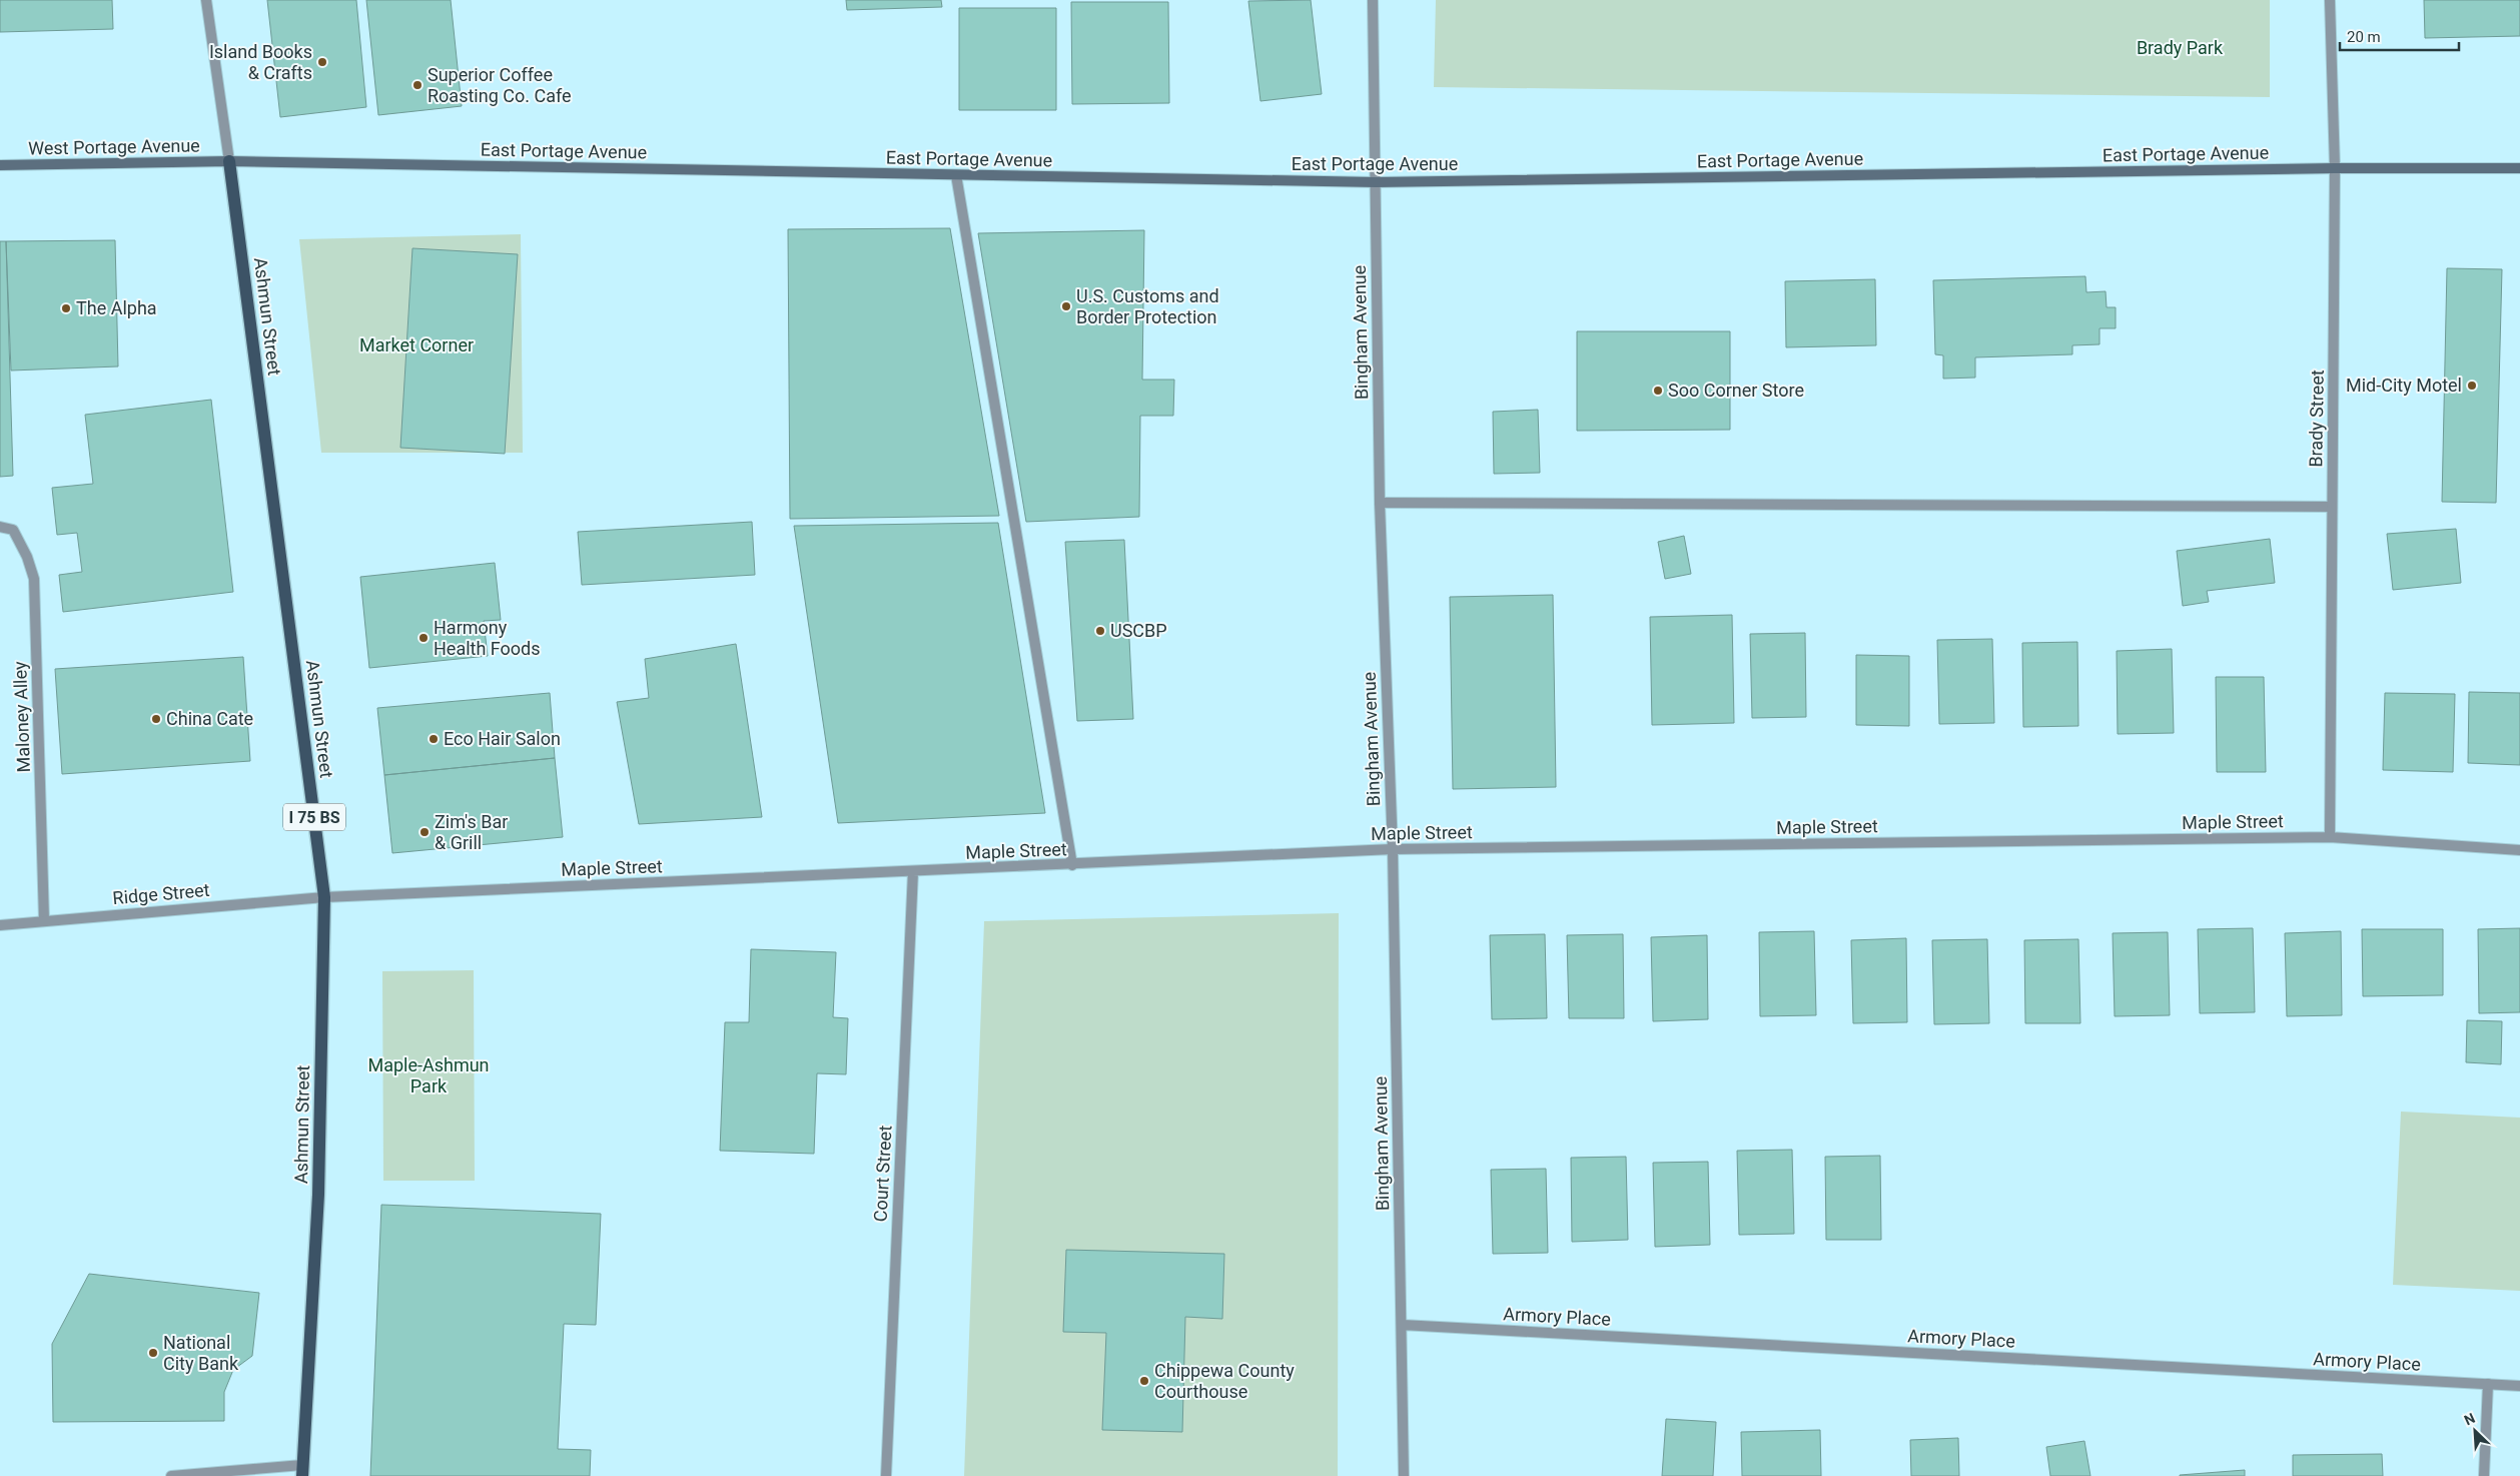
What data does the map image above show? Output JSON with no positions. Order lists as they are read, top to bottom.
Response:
{
  "streets": {
    "main road": [
      "West Portage Avenue",
      "East Portage Avenue",
      "Ashmun Street",
      "I 75 BS"
    ],
    "street": [
      "Bingham Avenue",
      "Brady Street",
      "Maloney Alley",
      "Maple Street",
      "Ridge Street",
      "Court Street",
      "Armory Place"
    ]
  },
  "crossings": [
    ["West Portage Avenue", "East Portage Avenue"],
    ["West Portage Avenue", "Ashmun Street"],
    ["East Portage Avenue", "Ashmun Street"],
    ["East Portage Avenue", "Bingham Avenue"],
    ["East Portage Avenue", "Brady Street"],
    ["Ashmun Street", "Maple Street"],
    ["Ashmun Street", "Ridge Street"],
    ["Bingham Avenue", "Maple Street"],
    ["Bingham Avenue", "Armory Place"],
    ["Brady Street", "Maple Street"],
    ["Maloney Alley", "Ridge Street"],
    ["Maple Street", "Ridge Street"],
    ["Maple Street", "Court Street"]
  ],
  "parks": ["Brady Park", "Market Corner", "Maple-Ashmun Park"],
  "places": [
    "Island Books & Crafts",
    "Superior Coffee Roasting Co. Cafe",
    "U.S. Customs and Border Protection",
    "The Alpha",
    "Mid-City Motel",
    "Soo Corner Store",
    "USCBP",
    "Harmony Health Foods",
    "China Cate",
    "Eco Hair Salon",
    "Zim's Bar & Grill",
    "National City Bank",
    "Chippewa County Courthouse"
  ],
  "scale_bar": "20 m",
  "north": "top left"
}
